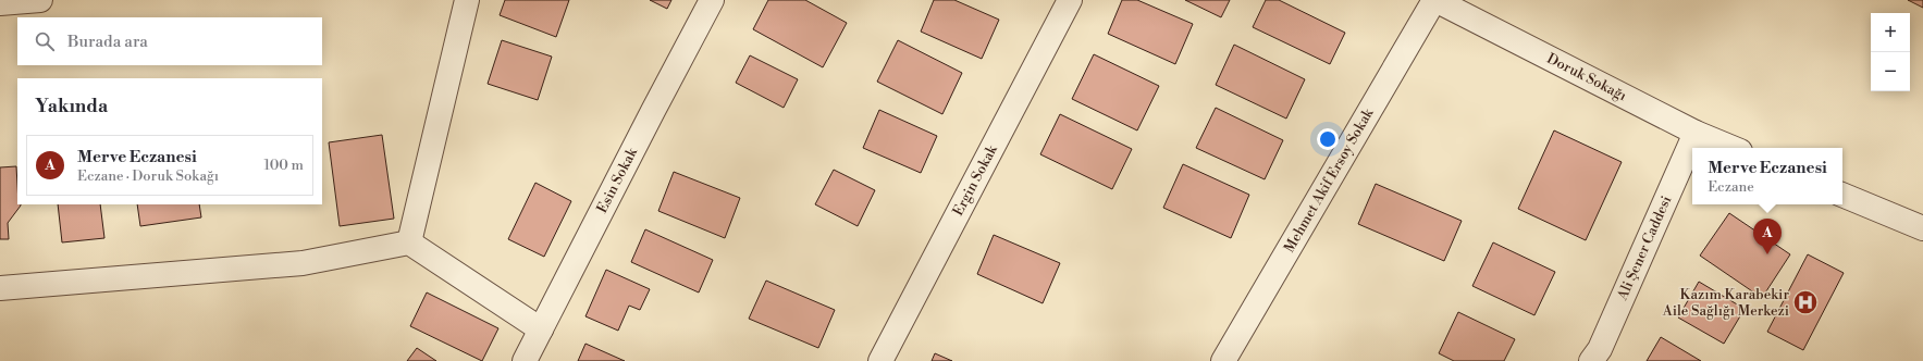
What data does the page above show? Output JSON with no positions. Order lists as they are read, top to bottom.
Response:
{
  "streets": {
    "street": [
      "Doruk Sokağı",
      "Esin Sokak",
      "Ergin Sokak",
      "Mehmet Akif Ersoy Sokak",
      "Ali Şener Caddesi"
    ]
  },
  "crossings": [
    ["Doruk Sokağı", "Mehmet Akif Ersoy Sokak"],
    ["Doruk Sokağı", "Ali Şener Caddesi"]
  ],
  "places": {
    "hospital": ["Kazım Karabekir Aile Sağlığı Merkezi"]
  },
  "page": {
    "map_buttons": ["+", "−"],
    "search": "Burada ara",
    "heading": "Yakında",
    "list": [
      {
        "mark": "A",
        "name": "Merve Eczanesi",
        "note": "Eczane · Doruk Sokağı",
        "value": "100 m"
      }
    ],
    "popup": ["Merve Eczanesi", "Eczane"],
    "pins": "A"
  }
}
